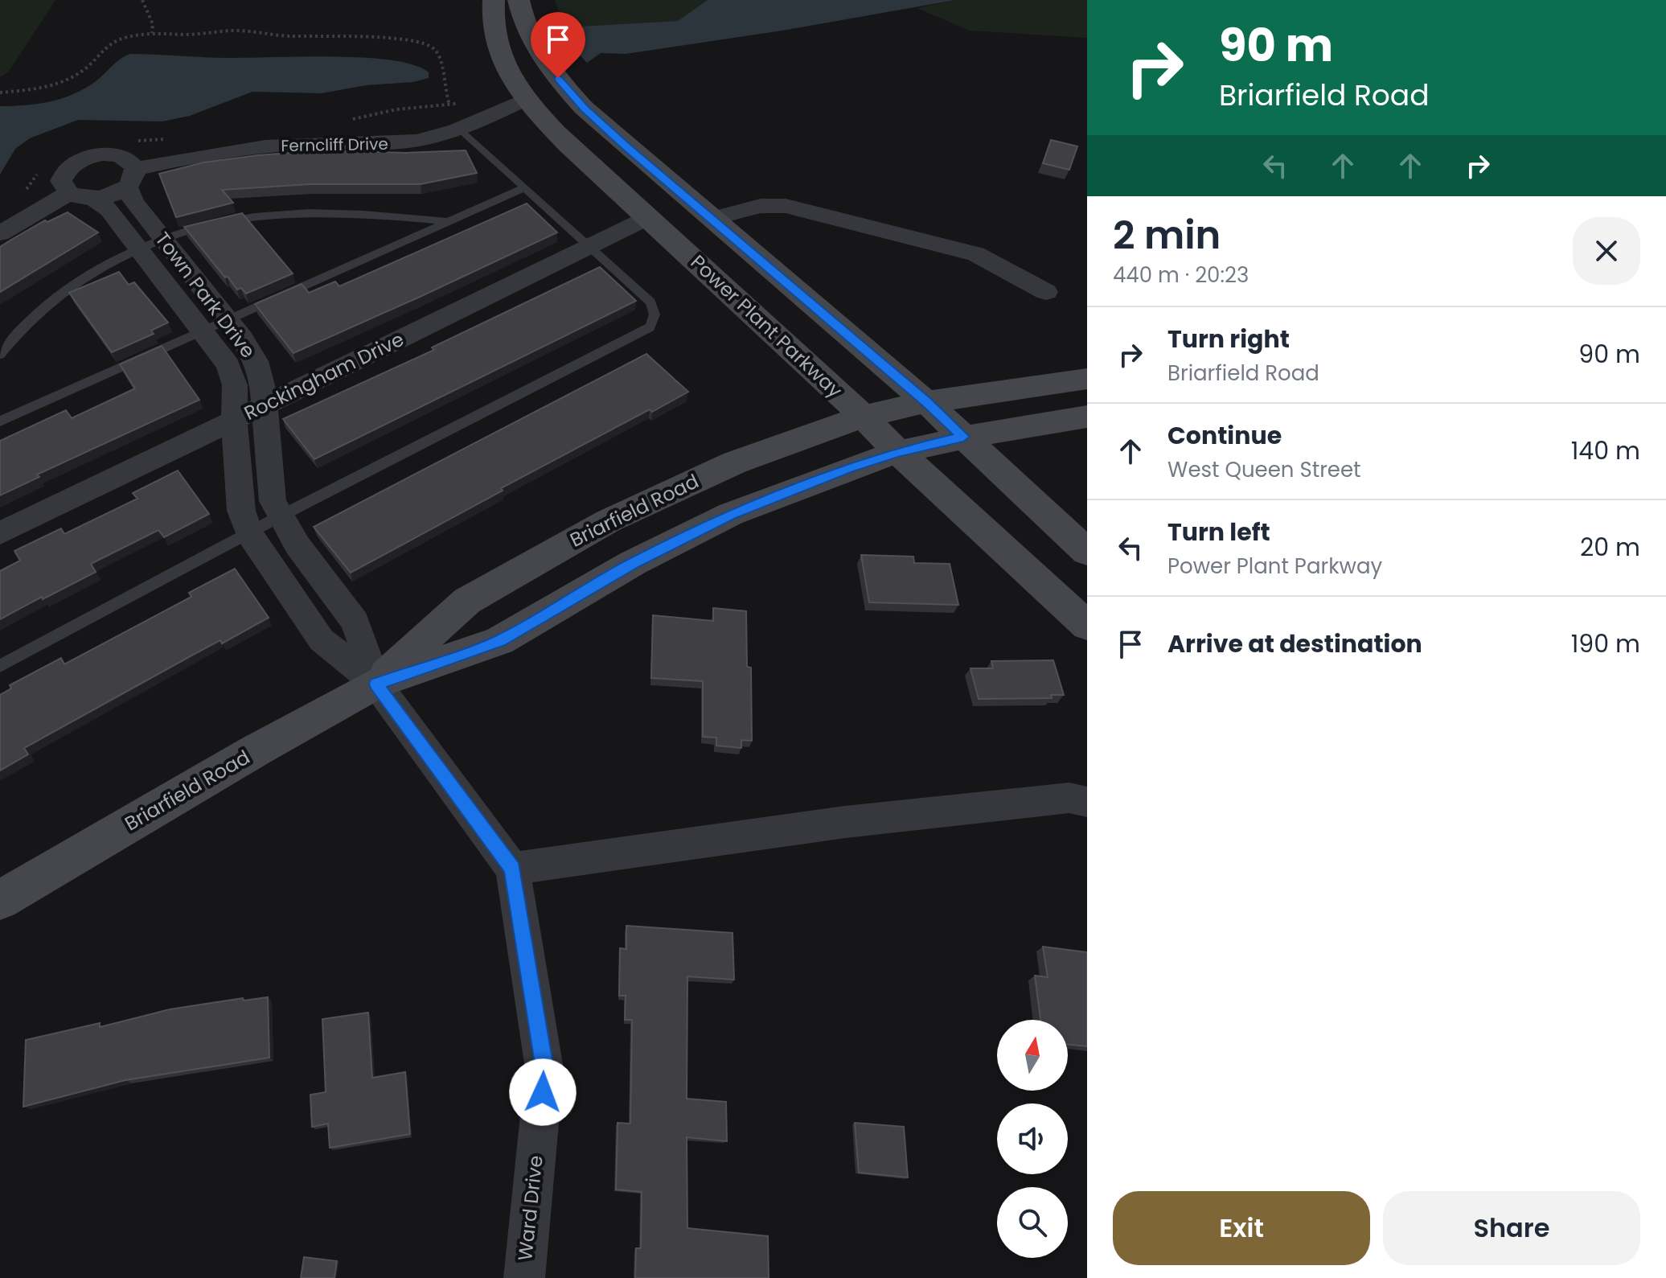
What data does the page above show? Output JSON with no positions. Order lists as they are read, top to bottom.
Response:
{
  "streets": {
    "main road": ["Power Plant Parkway", "Briarfield Road"],
    "street": [
      "Ferncliff Drive",
      "Town Park Drive",
      "Rockingham Drive",
      "Ward Drive"
    ]
  },
  "crossings": [
    ["Ferncliff Drive", "Town Park Drive"],
    ["Ferncliff Drive", "Power Plant Parkway"],
    ["Town Park Drive", "Rockingham Drive"],
    ["Town Park Drive", "Briarfield Road"],
    ["Town Park Drive", "Ward Drive"],
    ["Power Plant Parkway", "Rockingham Drive"],
    ["Power Plant Parkway", "Briarfield Road"],
    ["Briarfield Road", "Ward Drive"]
  ],
  "north": "top",
  "page": {
    "turn": ["90 m", "Briarfield Road"],
    "heading": ["2 min", "440 m · 20:23"],
    "list": [
      {
        "name": "Turn right",
        "note": "Briarfield Road",
        "value": "90 m"
      },
      {
        "name": "Continue",
        "note": "West Queen Street",
        "value": "140 m"
      },
      {
        "name": "Turn left",
        "note": "Power Plant Parkway",
        "value": "20 m"
      },
      {
        "name": "Arrive at destination",
        "value": "190 m"
      }
    ],
    "buttons": ["Exit", "Share"]
  }
}
